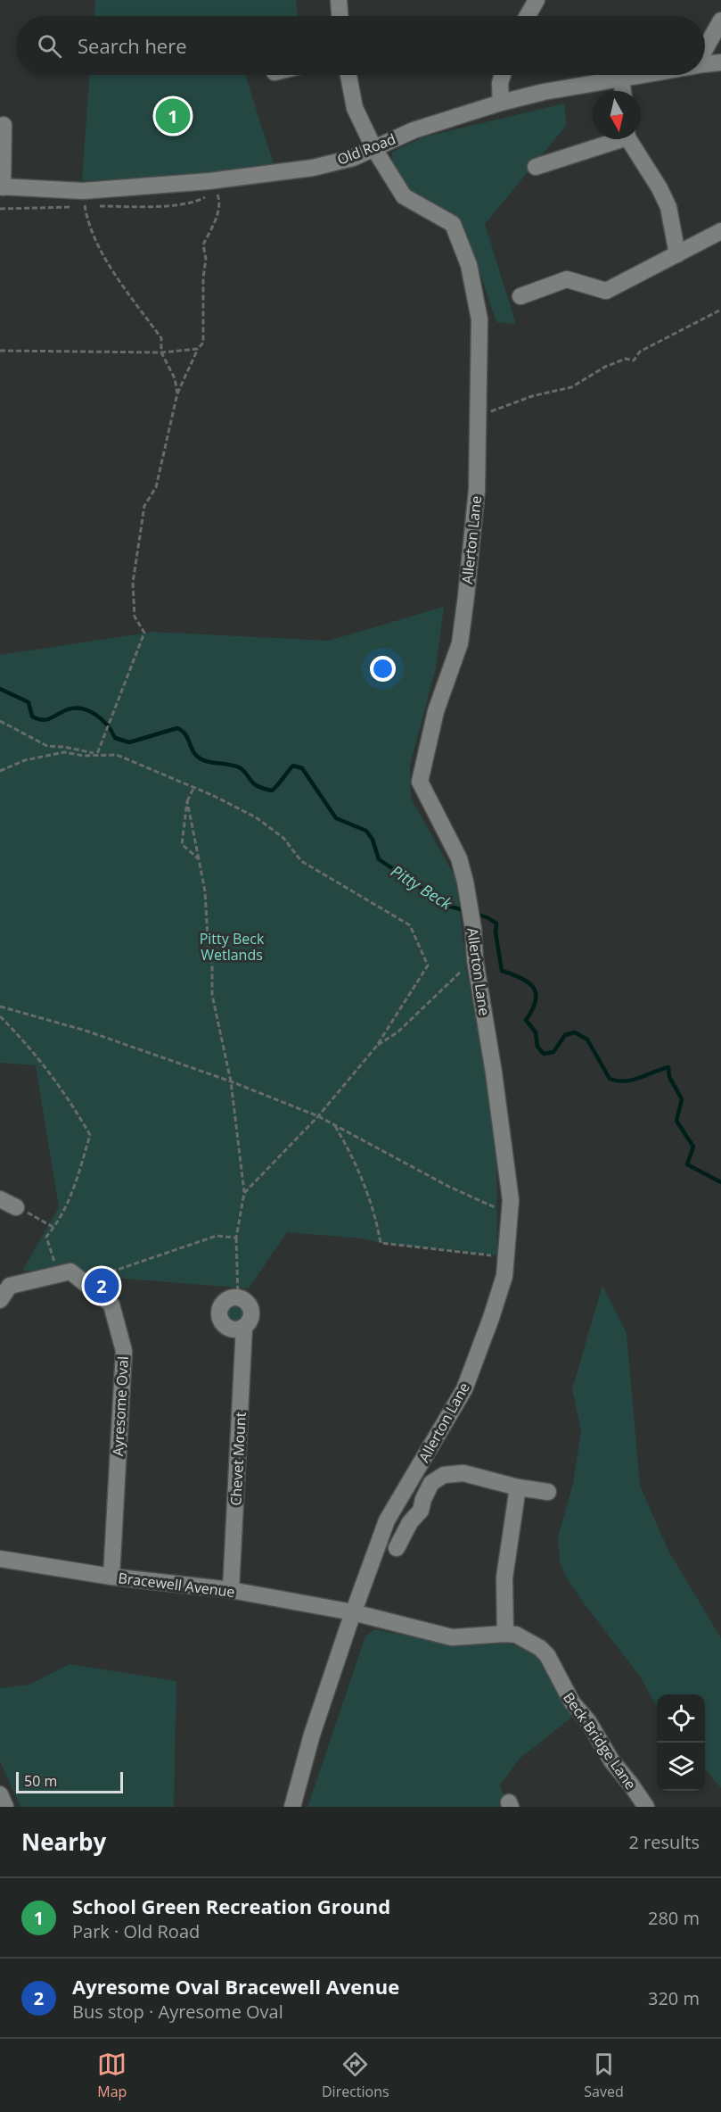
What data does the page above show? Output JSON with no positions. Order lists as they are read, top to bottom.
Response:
{
  "streets": {
    "street": [
      "Old Road",
      "Allerton Lane",
      "Ayresome Oval",
      "Chevet Mount",
      "Bracewell Avenue",
      "Beck Bridge Lane"
    ]
  },
  "crossings": [
    ["Old Road", "Allerton Lane"],
    ["Allerton Lane", "Bracewell Avenue"],
    ["Allerton Lane", "Beck Bridge Lane"],
    ["Ayresome Oval", "Bracewell Avenue"],
    ["Chevet Mount", "Bracewell Avenue"],
    ["Bracewell Avenue", "Beck Bridge Lane"]
  ],
  "water": ["Pitty Beck"],
  "parks": ["Pitty Beck Wetlands"],
  "scale_bar": "50 m",
  "north": "bottom",
  "page": {
    "search": "Search here",
    "pins": ["1", "2"],
    "scale": "50 m",
    "heading": ["Nearby", "2 results"],
    "list": [
      {
        "mark": "1",
        "name": "School Green Recreation Ground",
        "note": "Park · Old Road",
        "value": "280 m"
      },
      {
        "mark": "2",
        "name": "Ayresome Oval Bracewell Avenue",
        "note": "Bus stop · Ayresome Oval",
        "value": "320 m"
      }
    ],
    "nav": ["Map", "Directions", "Saved"]
  }
}
